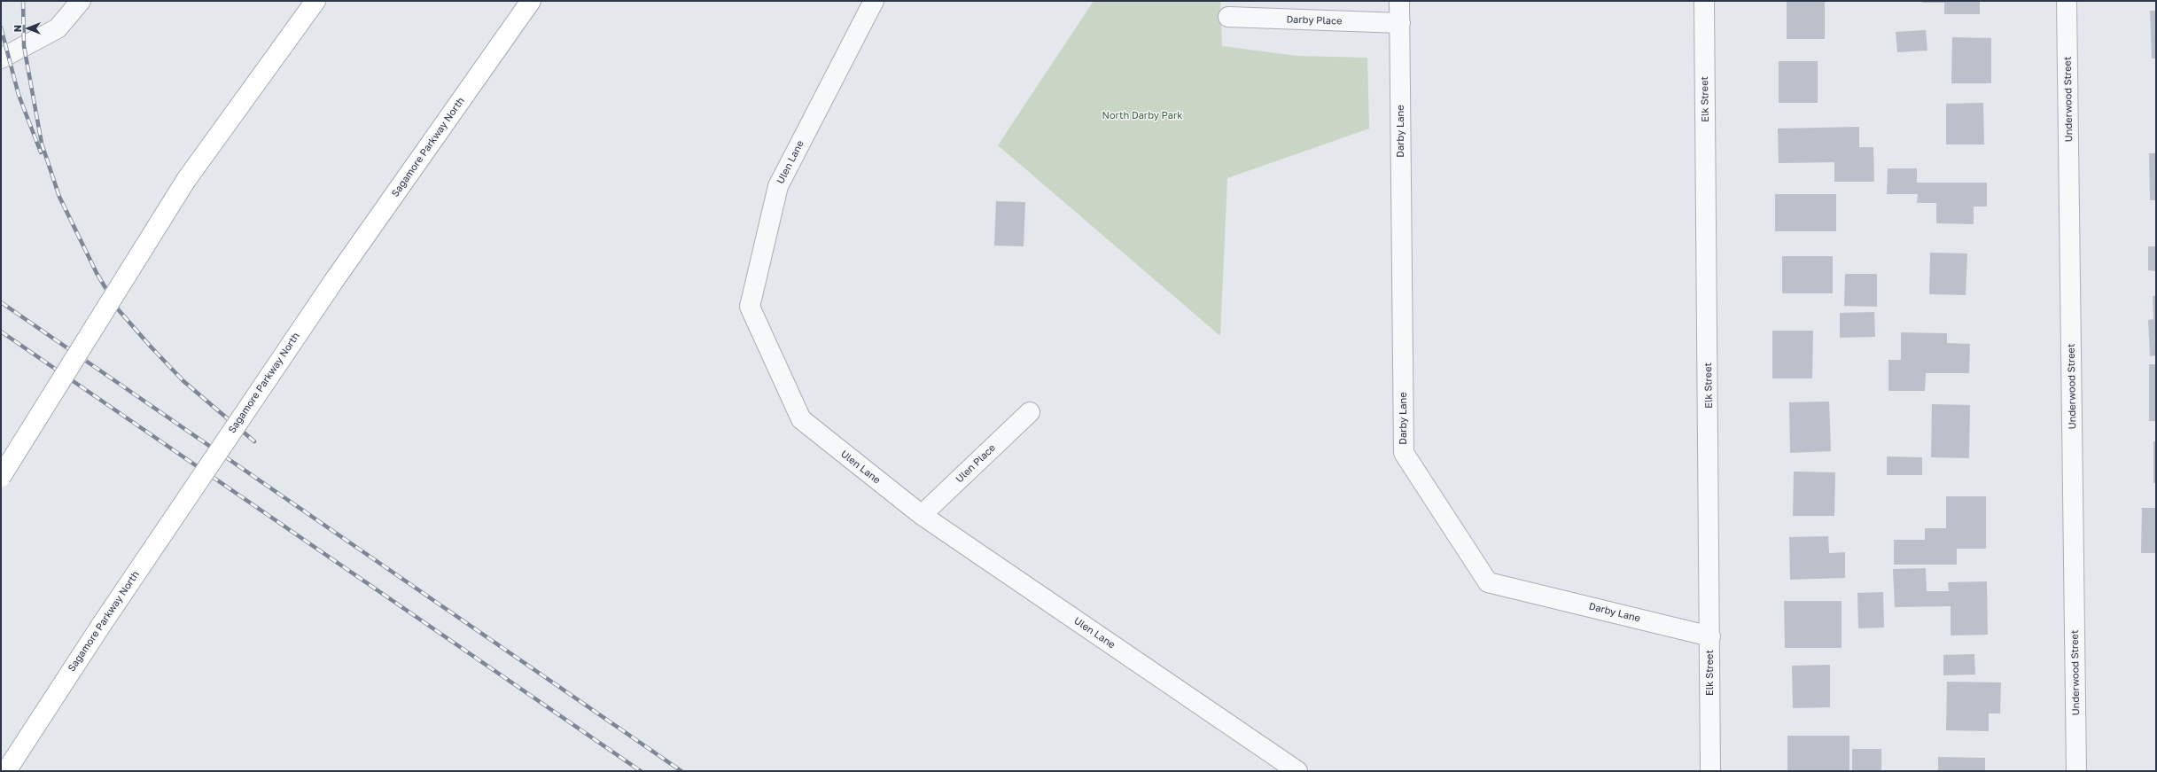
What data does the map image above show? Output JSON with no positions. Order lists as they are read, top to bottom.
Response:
{
  "streets": {
    "main road": ["Sagamore Parkway North"],
    "street": [
      "Darby Place",
      "Elk Street",
      "Underwood Street",
      "Darby Lane",
      "Ulen Lane",
      "Ulen Place"
    ]
  },
  "crossings": [
    ["Darby Place", "Darby Lane"],
    ["Elk Street", "Darby Lane"],
    ["Ulen Lane", "Ulen Place"]
  ],
  "parks": ["North Darby Park"],
  "north": "left"
}
